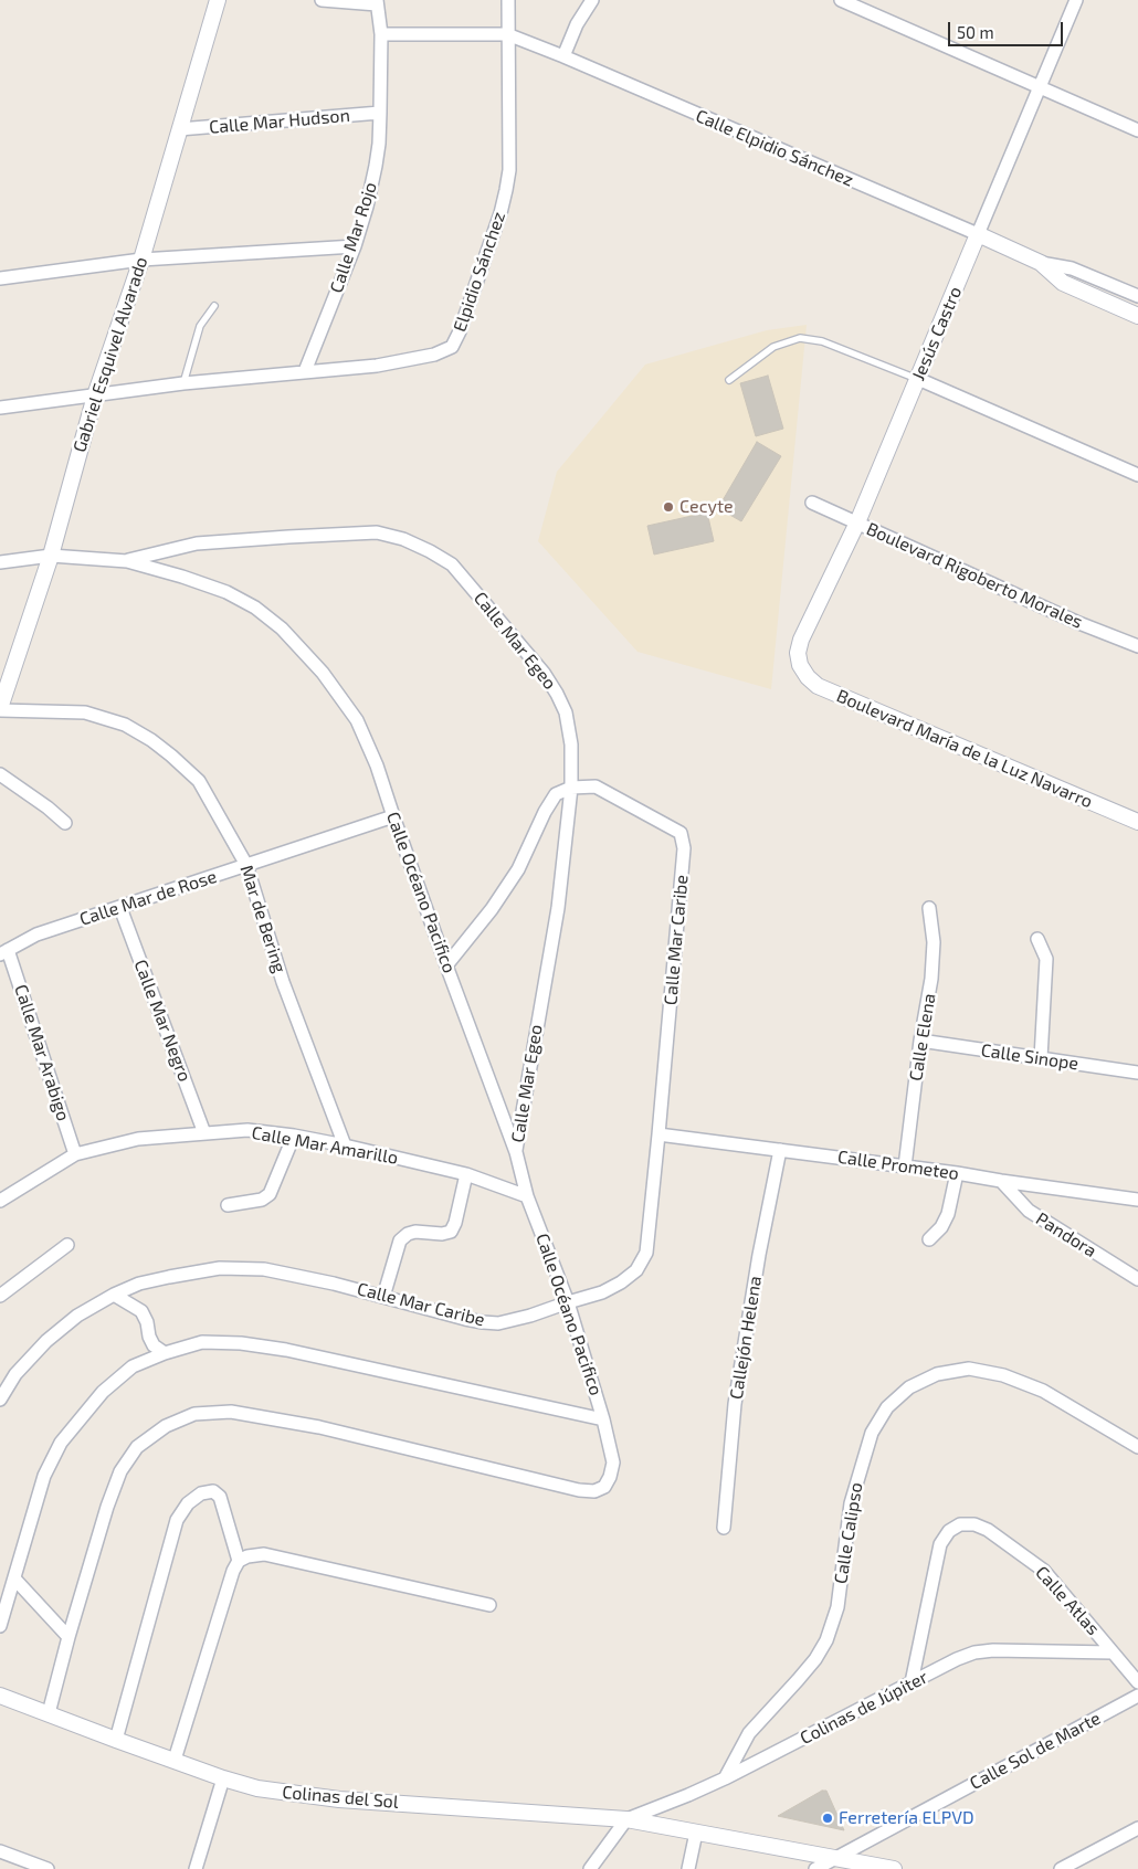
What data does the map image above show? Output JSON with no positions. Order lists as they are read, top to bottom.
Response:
{
  "streets": {
    "street": [
      "Calle Mar Hudson",
      "Calle Elpidio Sánchez",
      "Calle Mar Rojo",
      "Elpidio Sánchez",
      "Jesús Castro",
      "Gabriel Esquivel Alvarado",
      "Boulevard Rigoberto Morales",
      "Calle Mar Egeo",
      "Boulevard María de la Luz Navarro",
      "Calle Océano Pacifico",
      "Calle Mar de Rose",
      "Mar de Bering",
      "Calle Mar Caribe",
      "Calle Mar Negro",
      "Calle Elena",
      "Calle Mar Arabigo",
      "Calle Sinope",
      "Calle Mar Amarillo",
      "Calle Prometeo",
      "Pandora",
      "Callejón Helena",
      "Calle Calipso",
      "Calle Atlas",
      "Colinas de Júpiter",
      "Calle Sol de Marte",
      "Colinas del Sol"
    ]
  },
  "crossings": [
    ["Calle Mar Hudson", "Calle Mar Rojo"],
    ["Calle Mar Hudson", "Gabriel Esquivel Alvarado"],
    ["Calle Elpidio Sánchez", "Elpidio Sánchez"],
    ["Calle Elpidio Sánchez", "Jesús Castro"],
    ["Calle Mar Rojo", "Elpidio Sánchez"],
    ["Elpidio Sánchez", "Gabriel Esquivel Alvarado"],
    ["Jesús Castro", "Boulevard Rigoberto Morales"],
    ["Jesús Castro", "Boulevard María de la Luz Navarro"],
    ["Gabriel Esquivel Alvarado", "Calle Océano Pacifico"],
    ["Gabriel Esquivel Alvarado", "Mar de Bering"],
    ["Calle Mar Egeo", "Calle Océano Pacifico"],
    ["Calle Mar Egeo", "Calle Mar Caribe"],
    ["Calle Océano Pacifico", "Calle Mar de Rose"],
    ["Calle Océano Pacifico", "Calle Mar Caribe"],
    ["Calle Océano Pacifico", "Calle Mar Amarillo"],
    ["Calle Mar de Rose", "Mar de Bering"],
    ["Calle Mar de Rose", "Calle Mar Negro"],
    ["Calle Mar de Rose", "Calle Mar Arabigo"],
    ["Mar de Bering", "Calle Mar Amarillo"],
    ["Calle Mar Caribe", "Calle Prometeo"],
    ["Calle Mar Negro", "Calle Mar Amarillo"],
    ["Calle Elena", "Calle Sinope"],
    ["Calle Elena", "Calle Prometeo"],
    ["Calle Mar Arabigo", "Calle Mar Amarillo"],
    ["Calle Prometeo", "Pandora"],
    ["Calle Prometeo", "Callejón Helena"],
    ["Calle Calipso", "Colinas de Júpiter"],
    ["Calle Atlas", "Colinas de Júpiter"],
    ["Colinas de Júpiter", "Colinas del Sol"],
    ["Calle Sol de Marte", "Colinas del Sol"]
  ],
  "places": ["Cecyte", "Ferretería ELPVD"],
  "scale_bar": "50 m"
}
